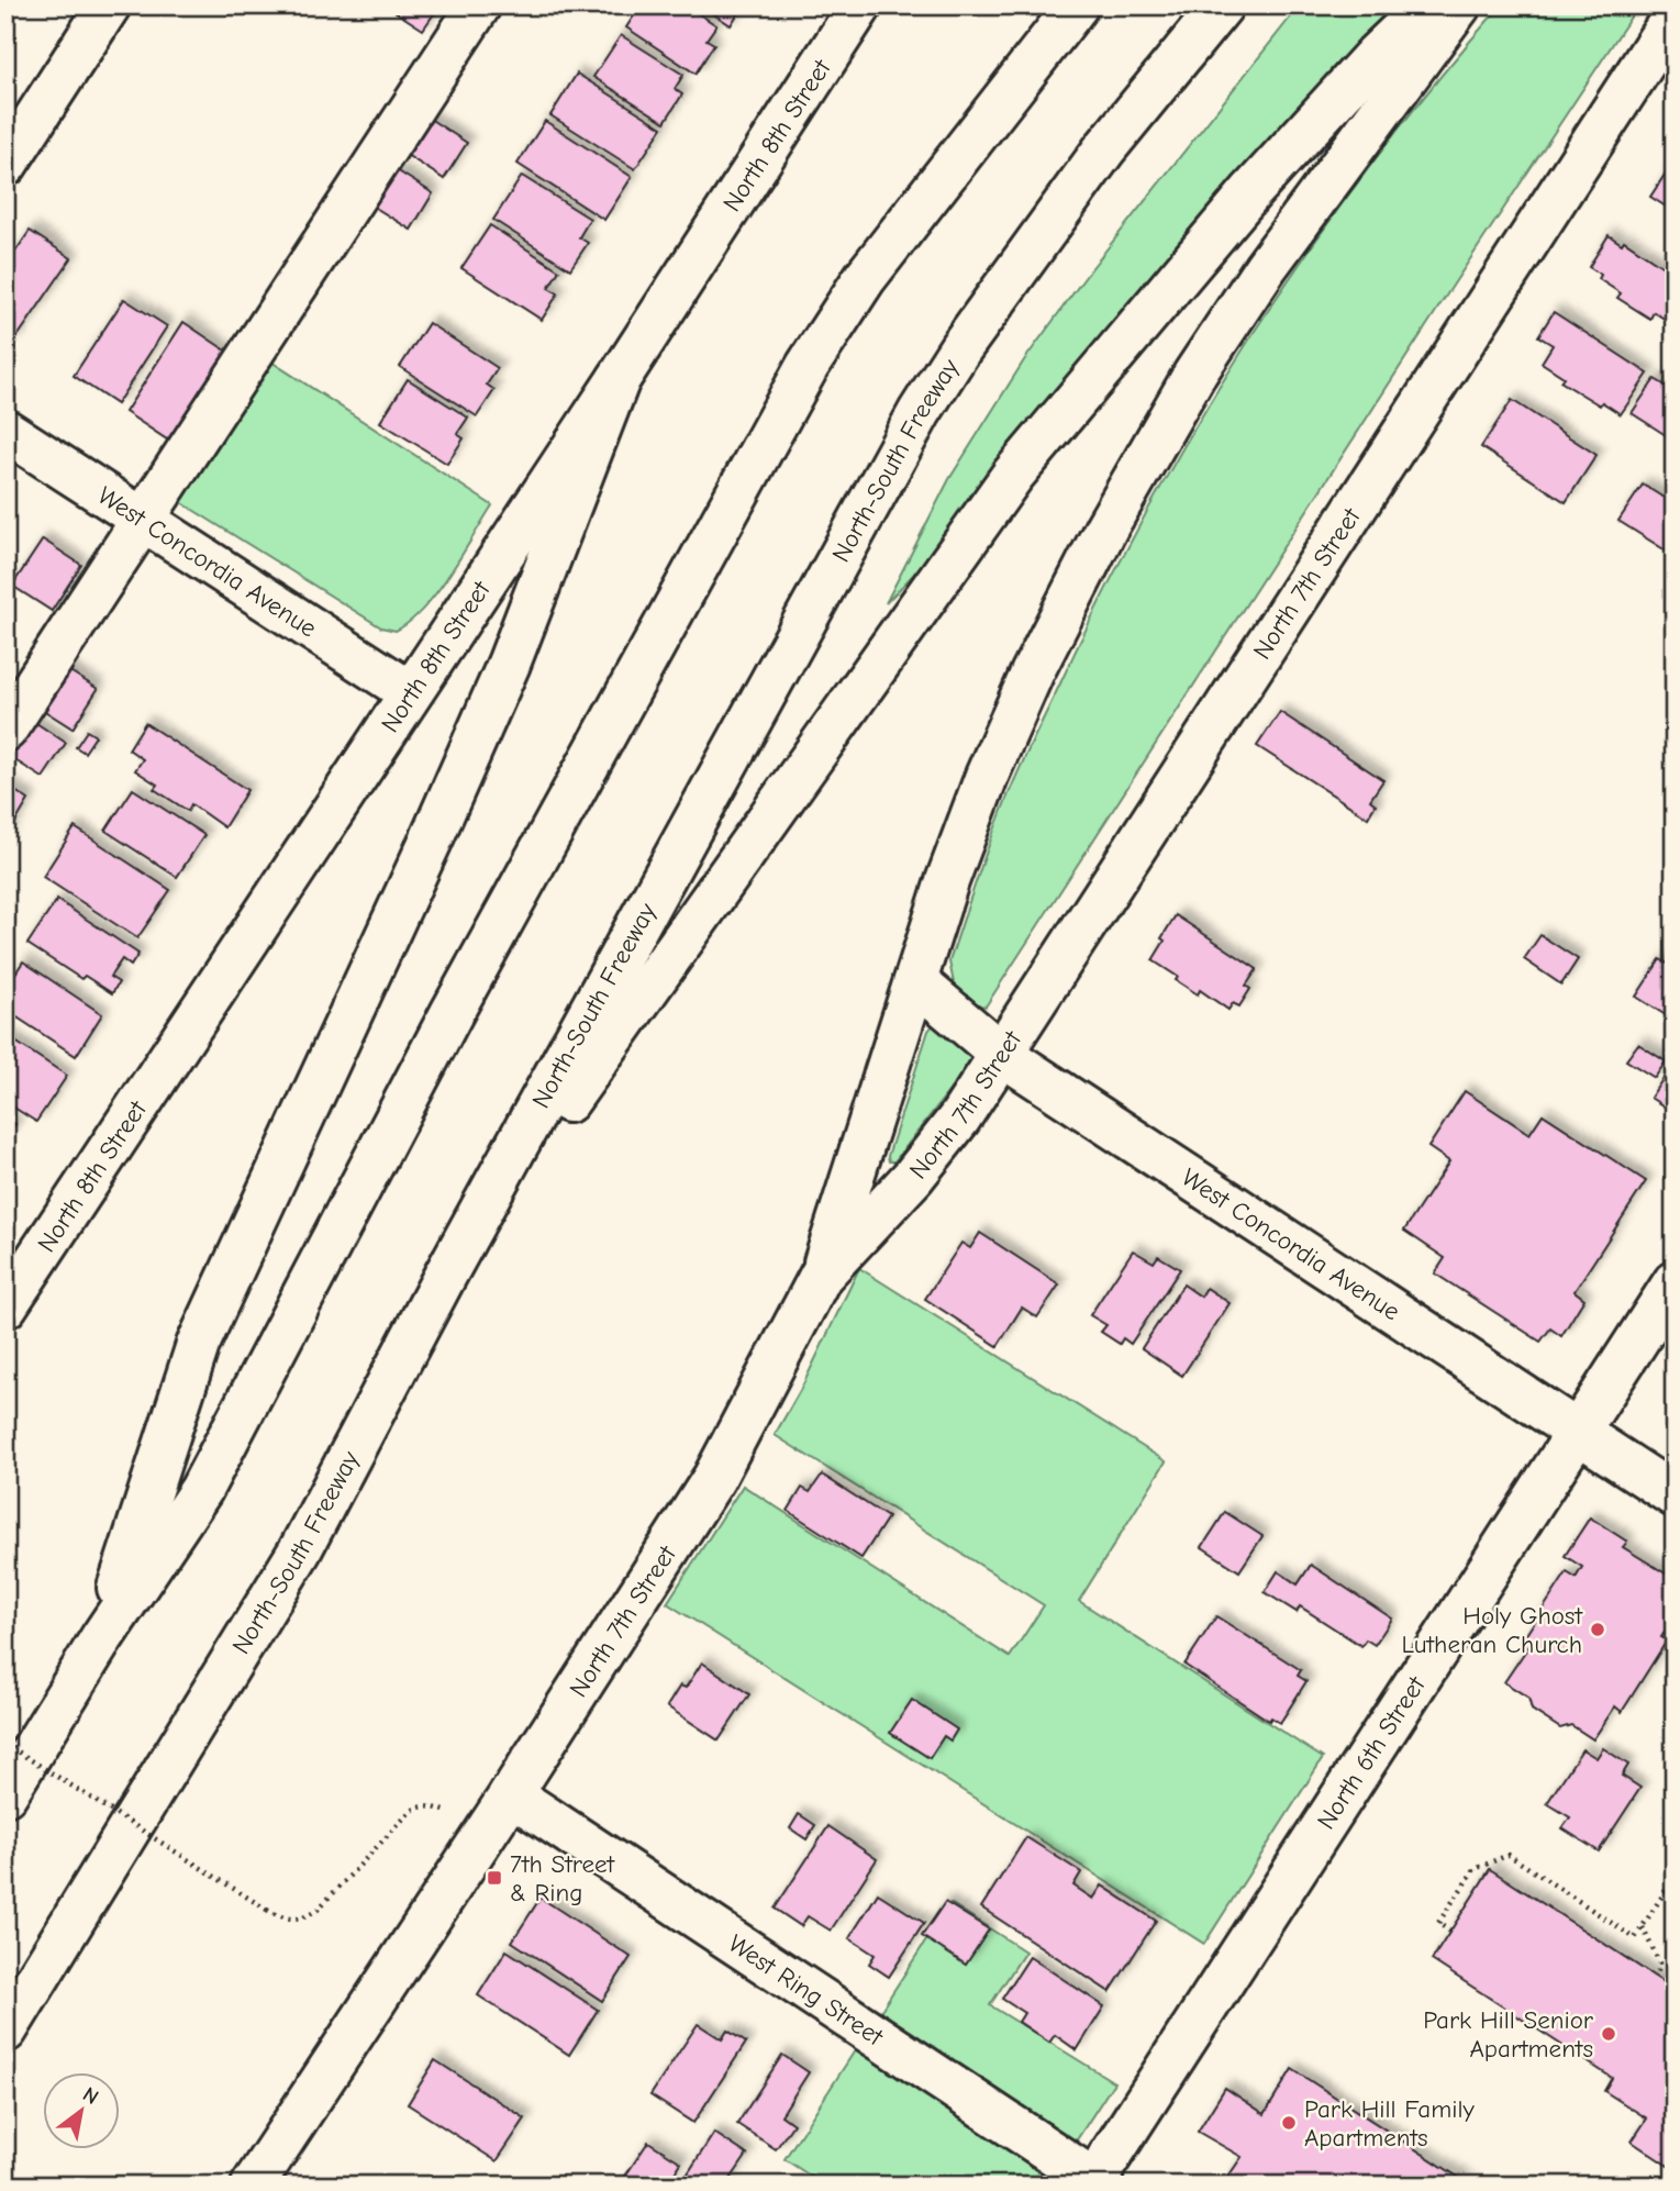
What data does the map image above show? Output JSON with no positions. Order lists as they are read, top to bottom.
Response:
{
  "streets": {
    "main road": [
      "North 8th Street",
      "North-South Freeway",
      "West Concordia Avenue",
      "North 7th Street",
      "North 6th Street",
      "West Ring Street"
    ]
  },
  "crossings": [
    ["North 8th Street", "West Concordia Avenue"],
    ["West Concordia Avenue", "North 7th Street"],
    ["West Concordia Avenue", "North 6th Street"],
    ["North 7th Street", "West Ring Street"],
    ["North 6th Street", "West Ring Street"]
  ],
  "places": {
    "other": ["Holy Ghost Lutheran Church", "Park Hill Senior Apartments", "Park Hill Family Apartments"],
    "transit": ["7th Street & Ring"]
  },
  "north": "top right"
}
